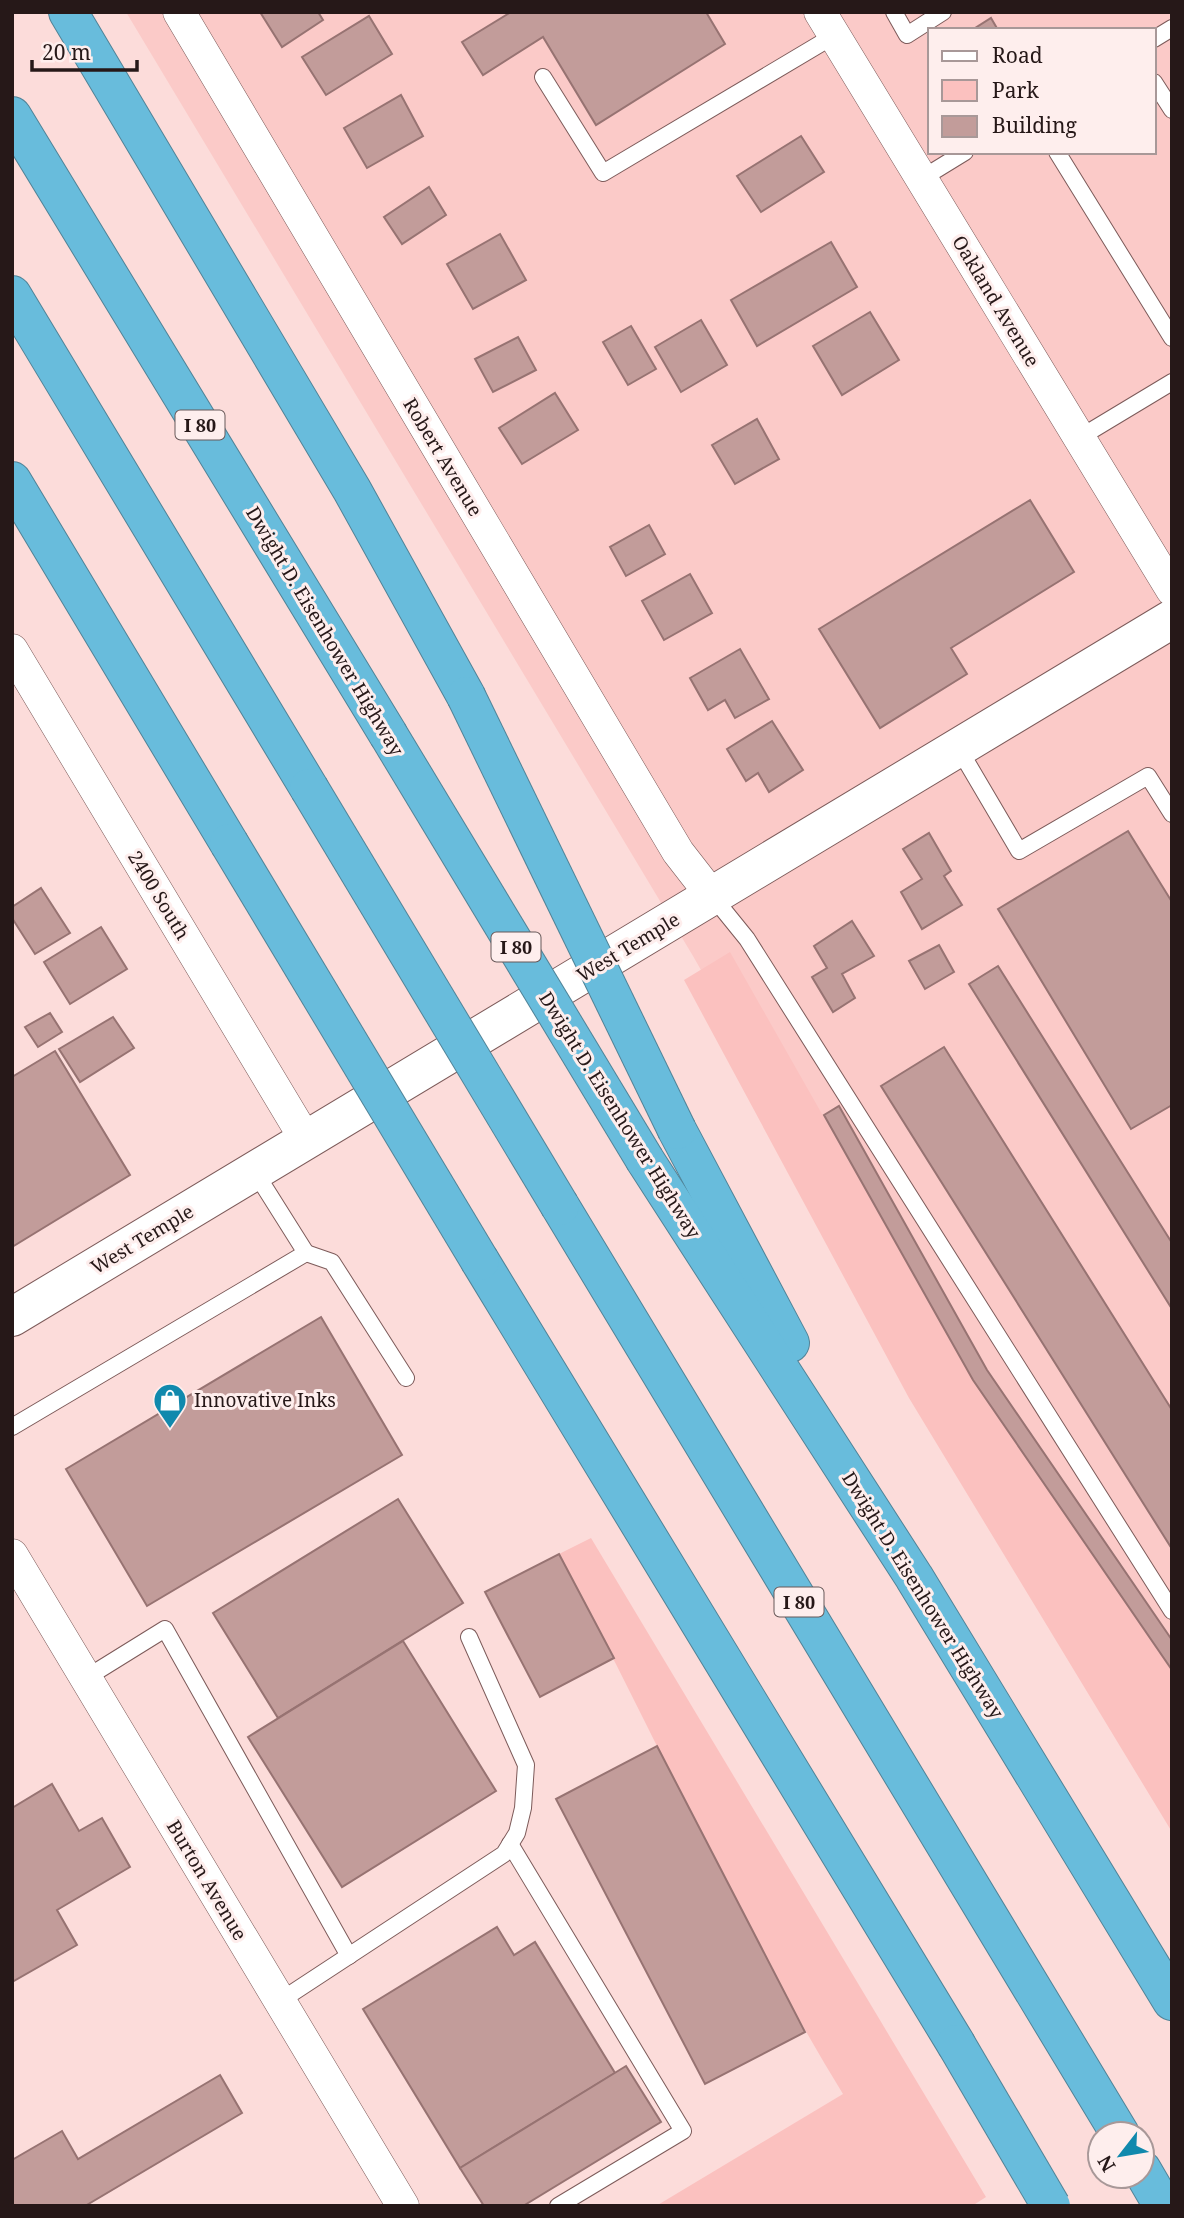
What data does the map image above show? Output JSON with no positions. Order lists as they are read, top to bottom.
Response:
{
  "streets": {
    "highway": ["I 80", "Dwight D. Eisenhower Highway"],
    "street": [
      "Oakland Avenue",
      "Robert Avenue",
      "2400 South",
      "West Temple",
      "Burton Avenue"
    ]
  },
  "crossings": [
    ["Robert Avenue", "West Temple"],
    ["2400 South", "West Temple"]
  ],
  "places": {
    "shop": ["Innovative Inks"]
  },
  "legend": ["Road", "Park", "Building"],
  "scale_bar": "20 m",
  "north": "bottom left"
}
